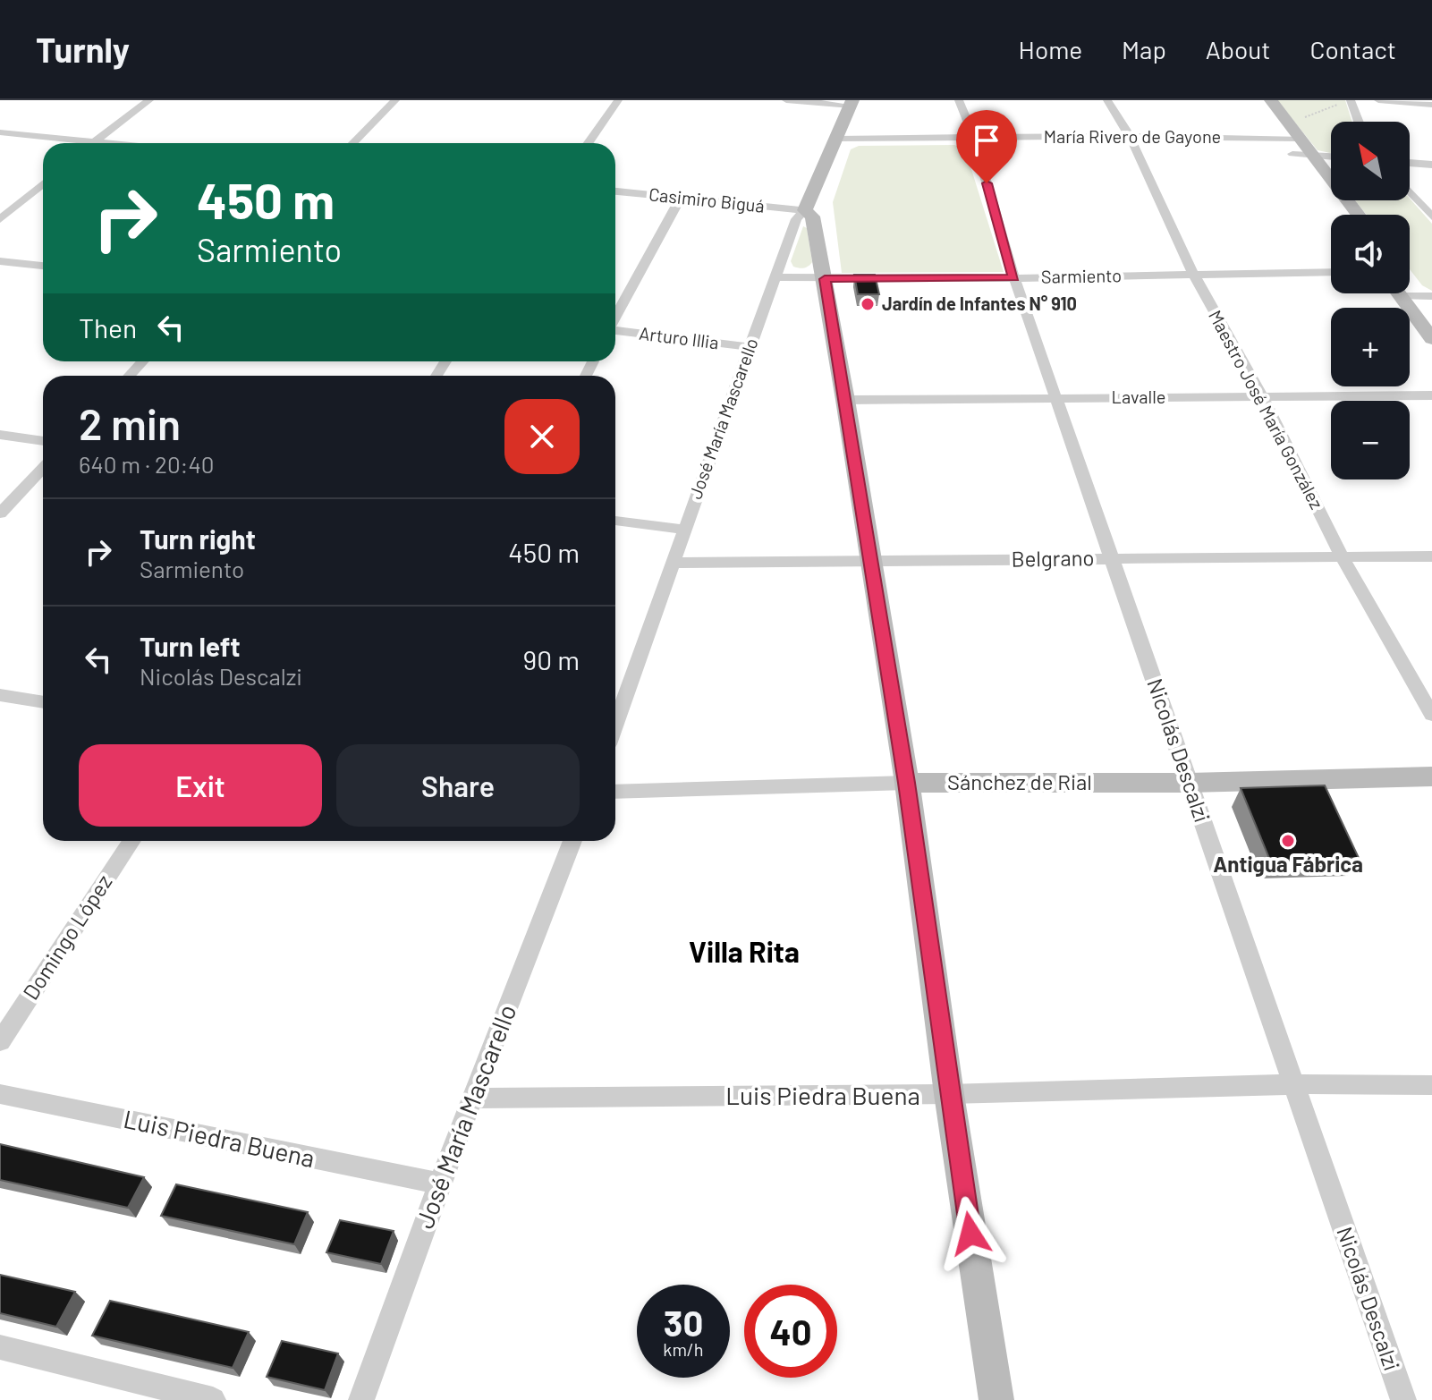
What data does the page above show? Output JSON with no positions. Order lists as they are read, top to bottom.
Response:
{
  "streets": {
    "street": [
      "María Rivero de Gayone",
      "Casimiro Biguá",
      "Sarmiento",
      "Arturo Illia",
      "Lavalle",
      "Maestro José María González",
      "José María Mascarello",
      "Belgrano",
      "Nicolás Descalzi",
      "Sánchez de Rial",
      "Domingo López",
      "Luis Piedra Buena"
    ]
  },
  "crossings": [
    ["María Rivero de Gayone", "Maestro José María González"],
    ["María Rivero de Gayone", "José María Mascarello"],
    ["María Rivero de Gayone", "Nicolás Descalzi"],
    ["Casimiro Biguá", "José María Mascarello"],
    ["Sarmiento", "Maestro José María González"],
    ["Sarmiento", "José María Mascarello"],
    ["Sarmiento", "Nicolás Descalzi"],
    ["Arturo Illia", "José María Mascarello"],
    ["Lavalle", "Maestro José María González"],
    ["Lavalle", "Nicolás Descalzi"],
    ["Maestro José María González", "Belgrano"],
    ["José María Mascarello", "Belgrano"],
    ["José María Mascarello", "Luis Piedra Buena"],
    ["Belgrano", "Nicolás Descalzi"],
    ["Nicolás Descalzi", "Sánchez de Rial"],
    ["Nicolás Descalzi", "Luis Piedra Buena"]
  ],
  "districts": ["Villa Rita"],
  "places": ["Jardín de Infantes N° 910", "Antigua Fábrica"],
  "north": "top left",
  "page": {
    "header": "Turnly",
    "nav": [
      "Home",
      "Map",
      "About",
      "Contact"
    ],
    "map_buttons": ["+", "−"],
    "turn": ["450 m", "Sarmiento"],
    "then": "Then",
    "heading": ["2 min", "640 m · 20:40"],
    "list": [
      {
        "name": "Turn right",
        "note": "Sarmiento",
        "value": "450 m"
      },
      {
        "name": "Turn left",
        "note": "Nicolás Descalzi",
        "value": "90 m"
      }
    ],
    "buttons": ["Exit", "Share"],
    "speed": "30 km/h",
    "limit": "40"
  }
}
